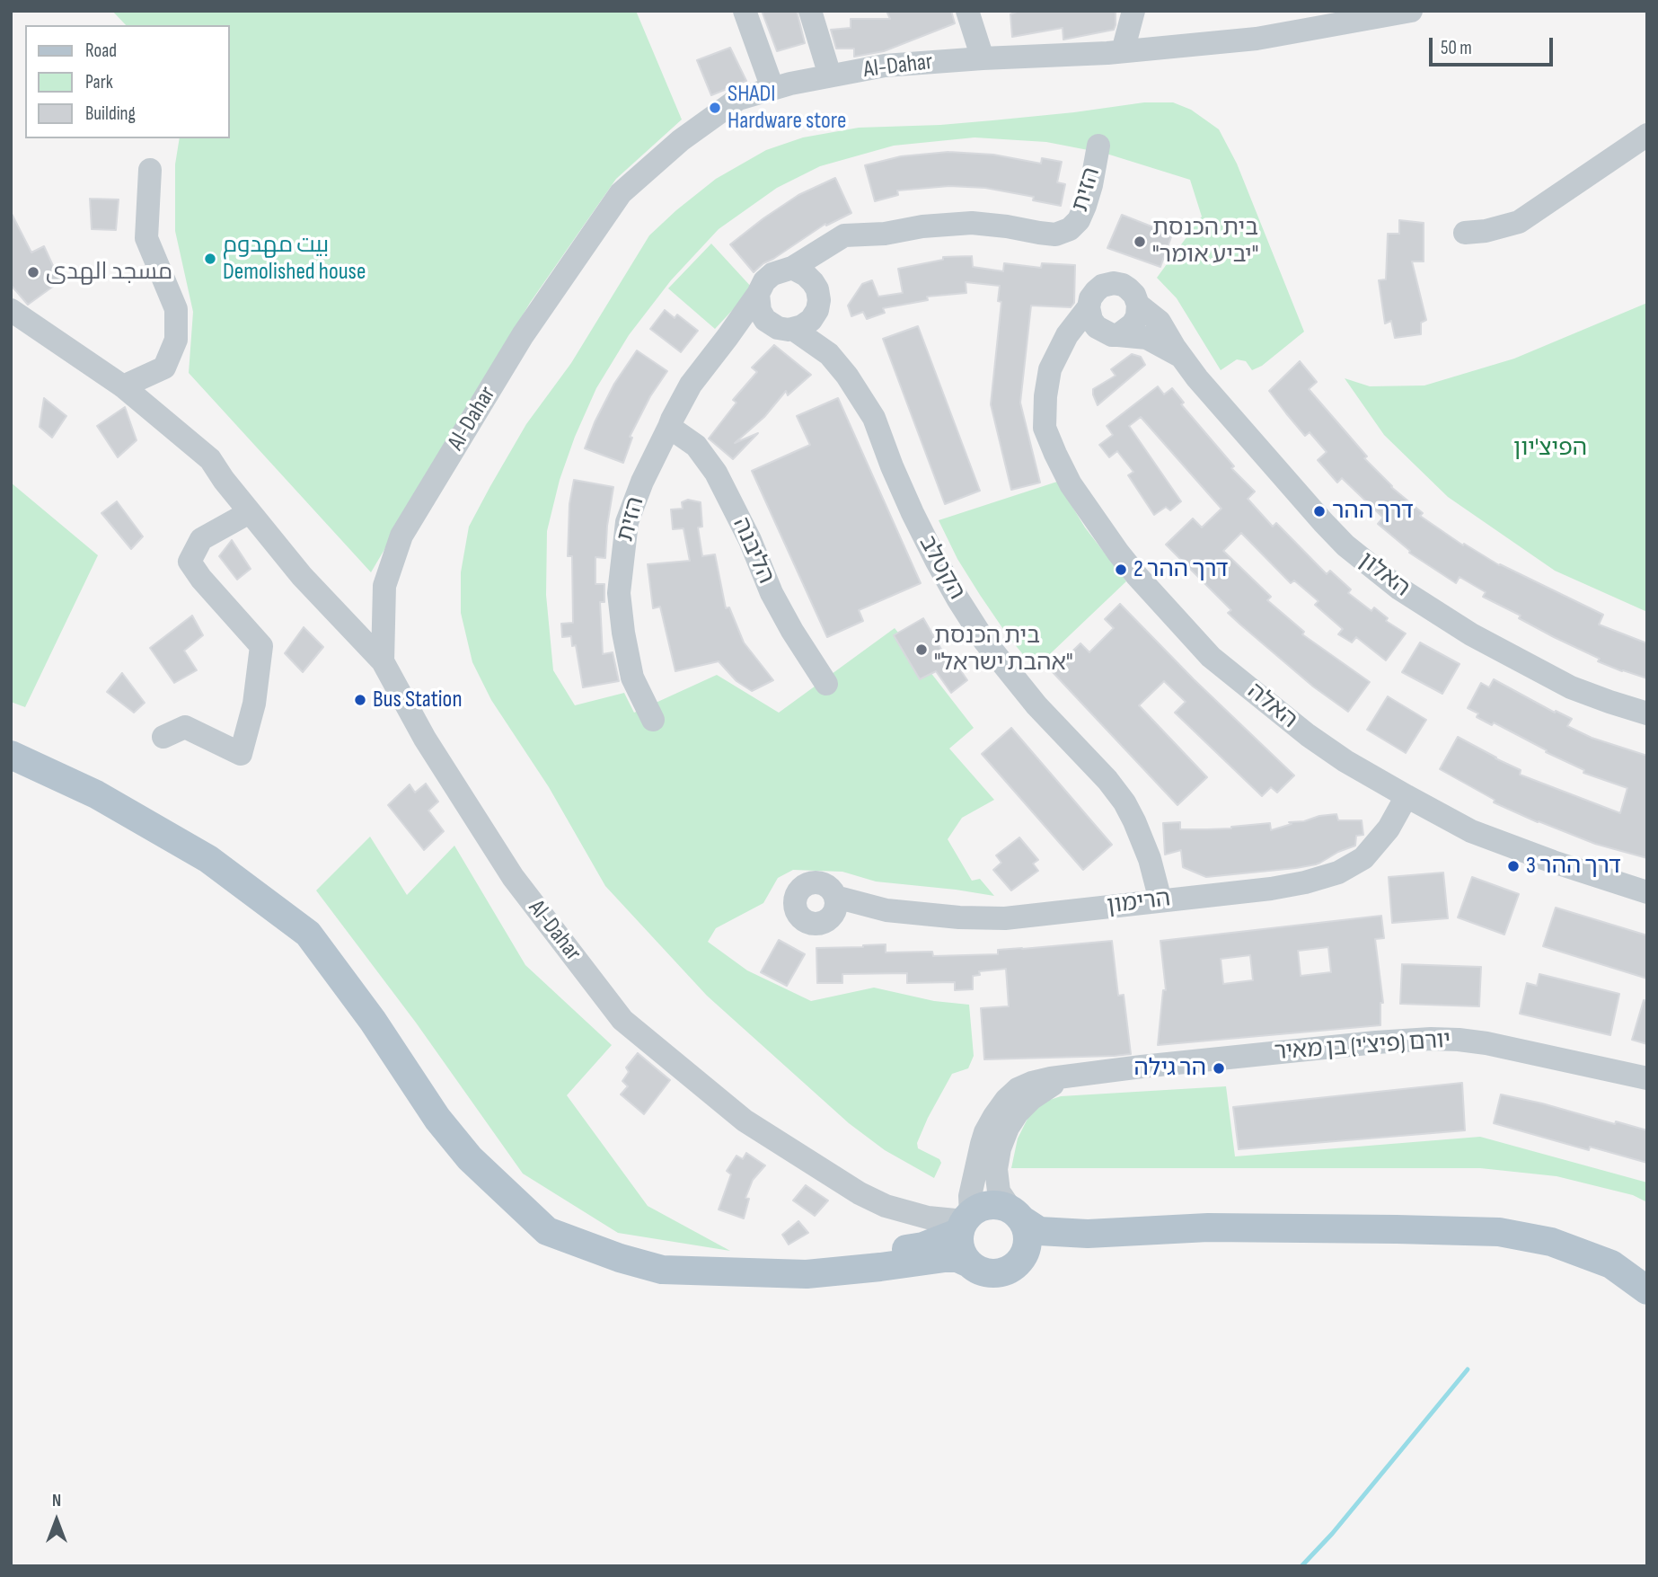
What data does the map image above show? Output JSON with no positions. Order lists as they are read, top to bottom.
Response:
{
  "streets": {
    "street": [
      "Al-Dahar",
      "הזית",
      "הליבנה",
      "הקטלב",
      "האלון",
      "האלה",
      "הרימון",
      "יורם (פיצ'י) בן מאיר"
    ]
  },
  "crossings": [
    ["Al-Dahar", "יורם (פיצ'י) בן מאיר"],
    ["הזית", "הליבנה"],
    ["הזית", "הקטלב"],
    ["הקטלב", "הרימון"],
    ["האלון", "האלה"],
    ["האלה", "הרימון"]
  ],
  "parks": ["הפיצ'יון"],
  "places": [
    "SHADI Hardware store",
    "בית הכנסת \"יביע אומר\"",
    "بيت مهدوم Demolished house",
    "مسجد الهدى",
    "דרך ההר",
    "דרך ההר 2",
    "בית הכנסת \"אהבת ישראל\"",
    "Bus Station",
    "דרך ההר 3",
    "הר גילה"
  ],
  "legend": ["Road", "Park", "Building"],
  "scale_bar": "50 m",
  "north": "top"
}
